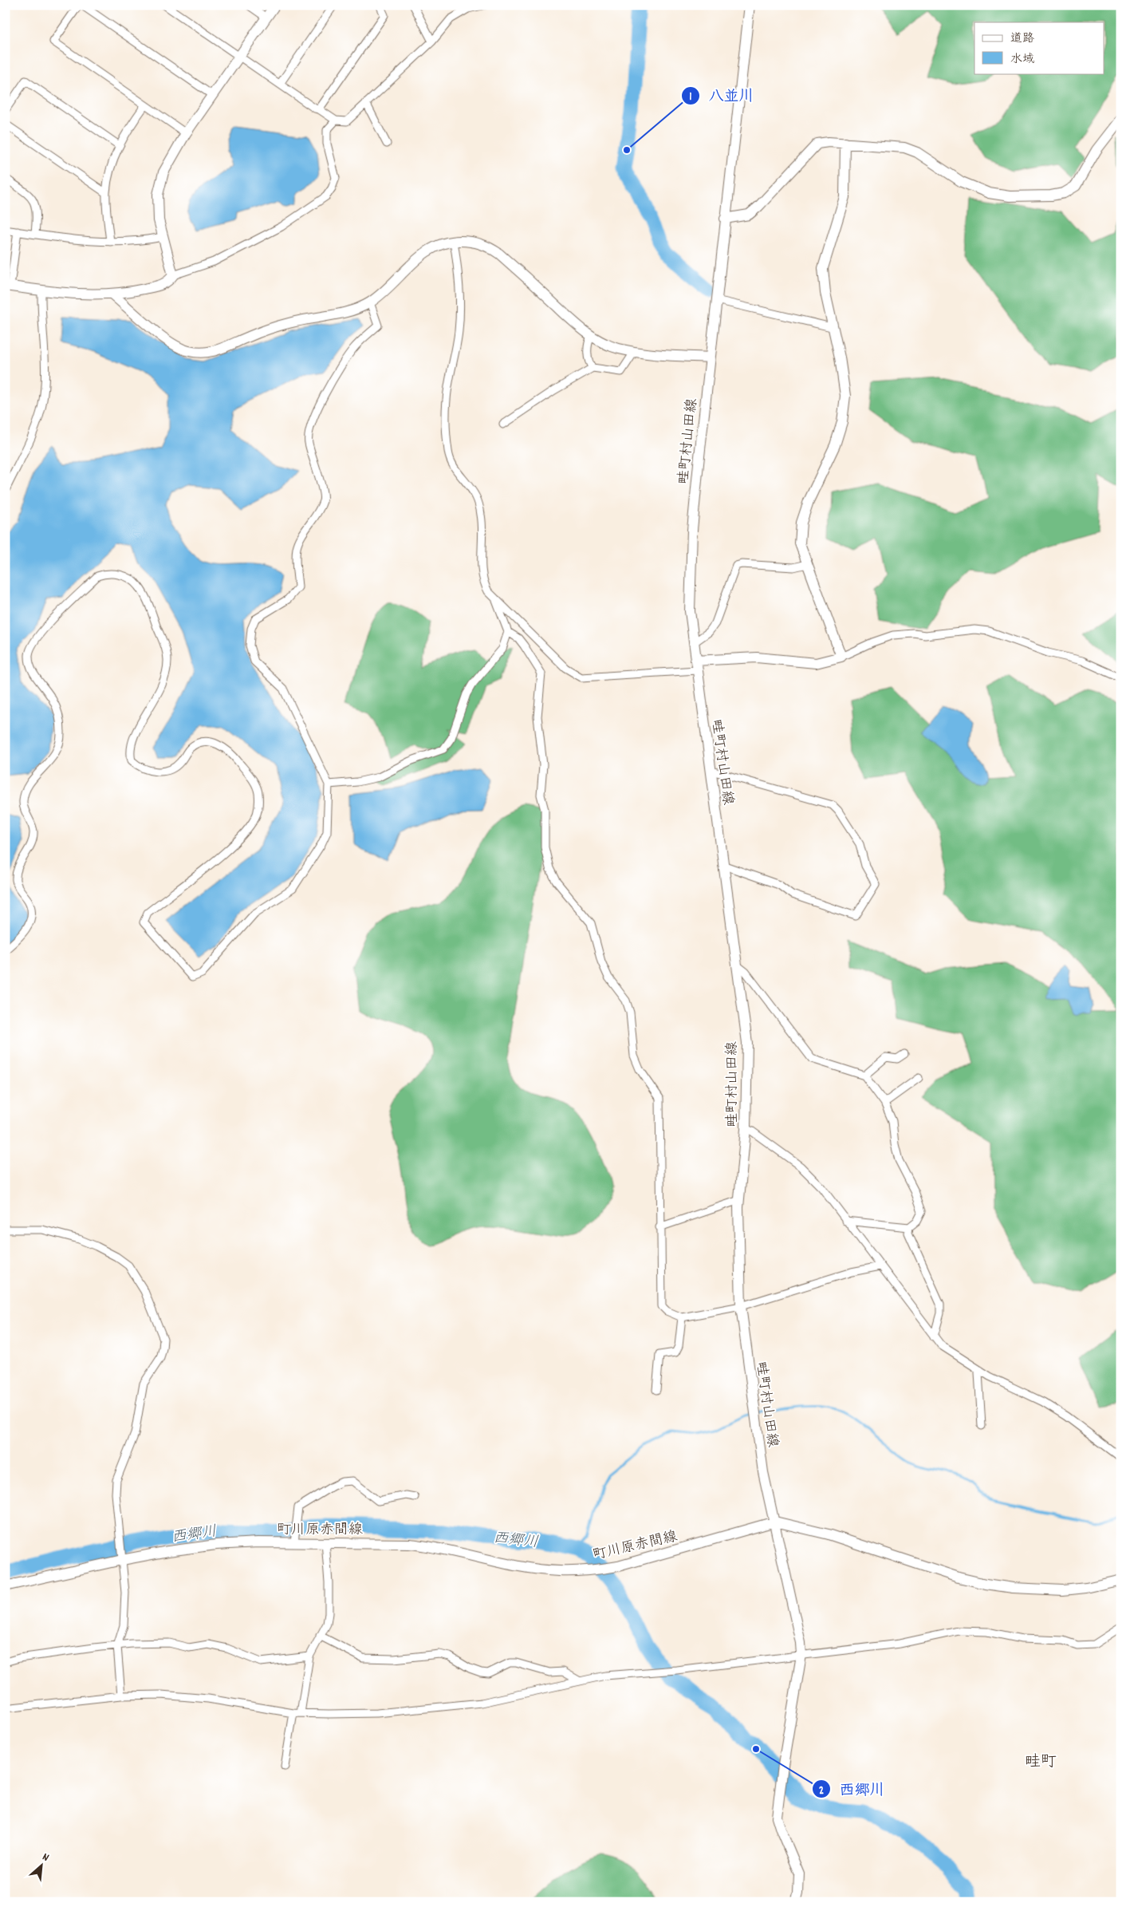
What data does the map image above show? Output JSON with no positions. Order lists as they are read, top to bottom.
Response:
{
  "streets": {
    "street": ["畦町村山田線", "町川原赤間線"]
  },
  "crossings": [
    ["畦町村山田線", "町川原赤間線"]
  ],
  "districts": ["畦町"],
  "water": ["西郷川"],
  "places": ["八並川", "西郷川"],
  "legend": ["道路", "水域"],
  "north": "top right"
}
